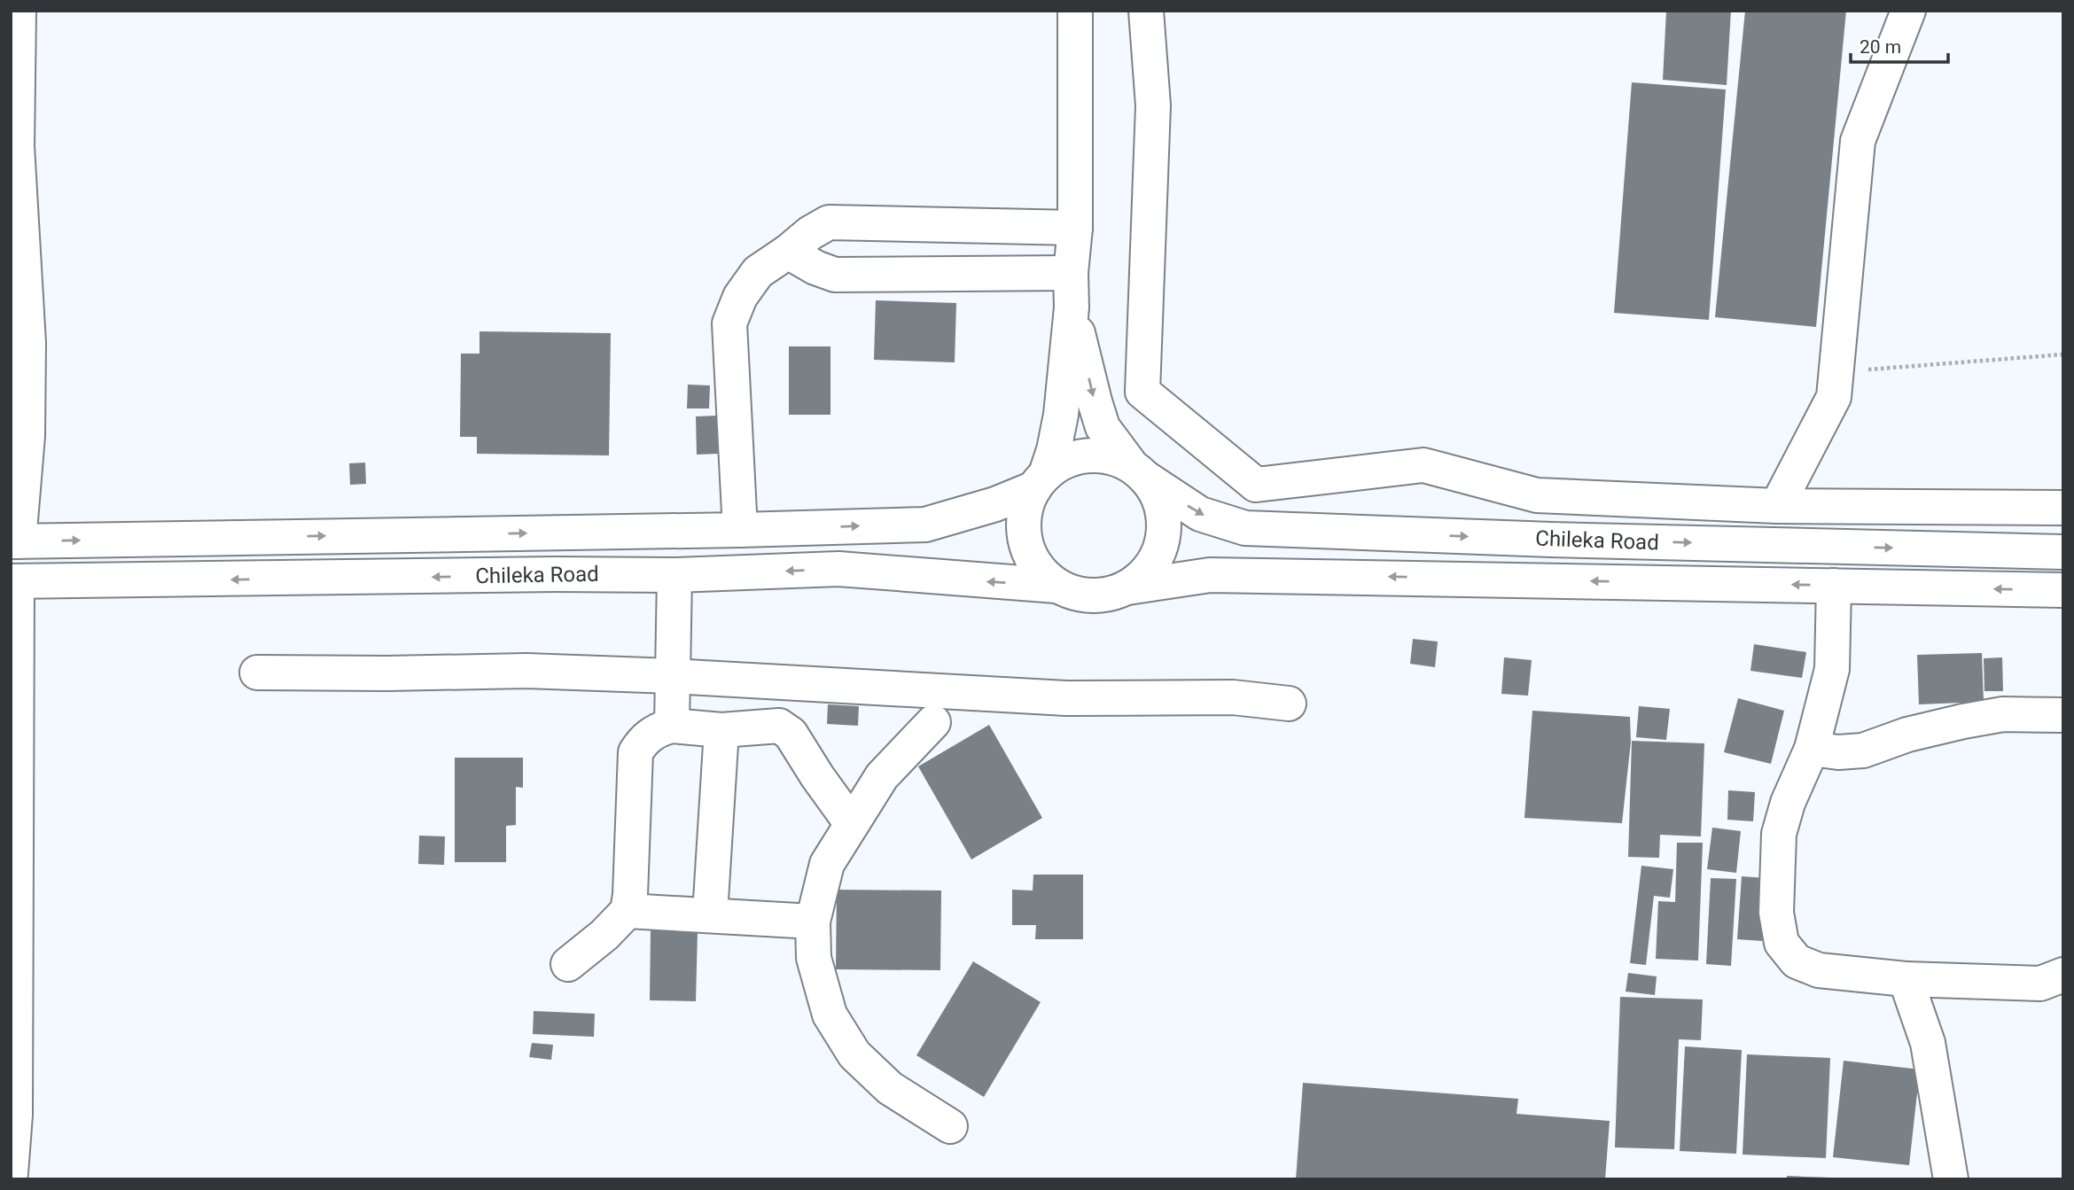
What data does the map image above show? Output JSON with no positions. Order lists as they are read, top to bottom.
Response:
{
  "streets": {
    "main road": ["Chileka Road"]
  },
  "scale_bar": "20 m"
}
